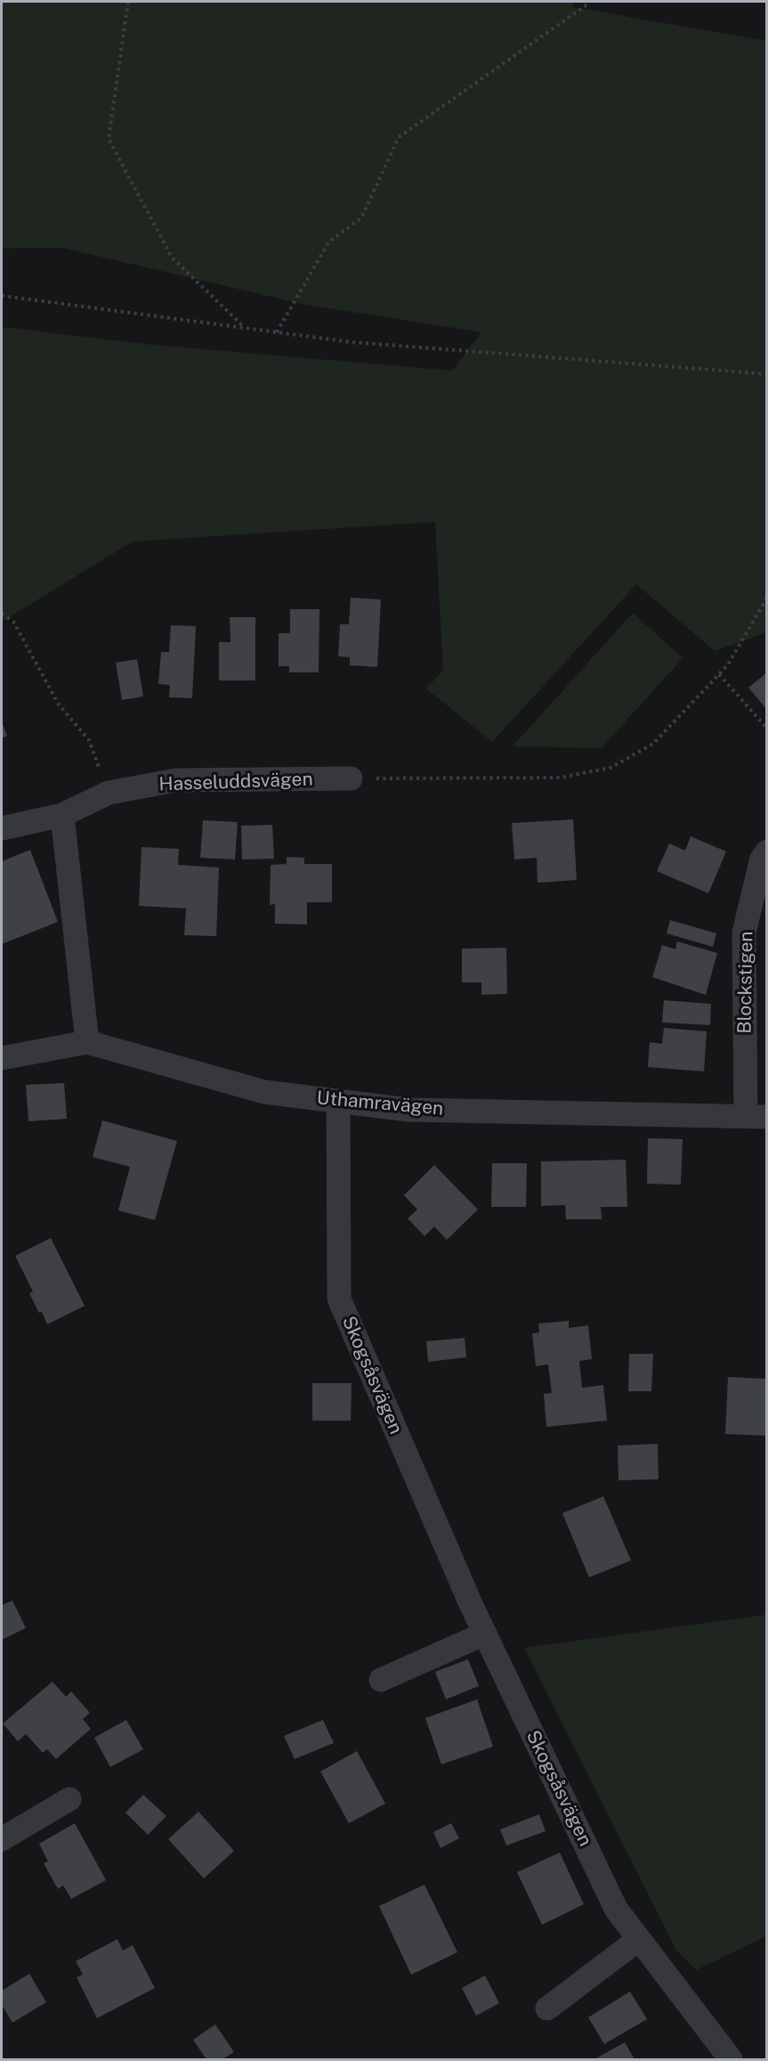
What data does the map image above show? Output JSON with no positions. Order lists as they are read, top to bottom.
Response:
{
  "streets": {
    "street": [
      "Hasseluddsvägen",
      "Blockstigen",
      "Uthamravägen",
      "Skogsåsvägen"
    ]
  },
  "crossings": [
    ["Blockstigen", "Uthamravägen"],
    ["Uthamravägen", "Skogsåsvägen"]
  ]
}
